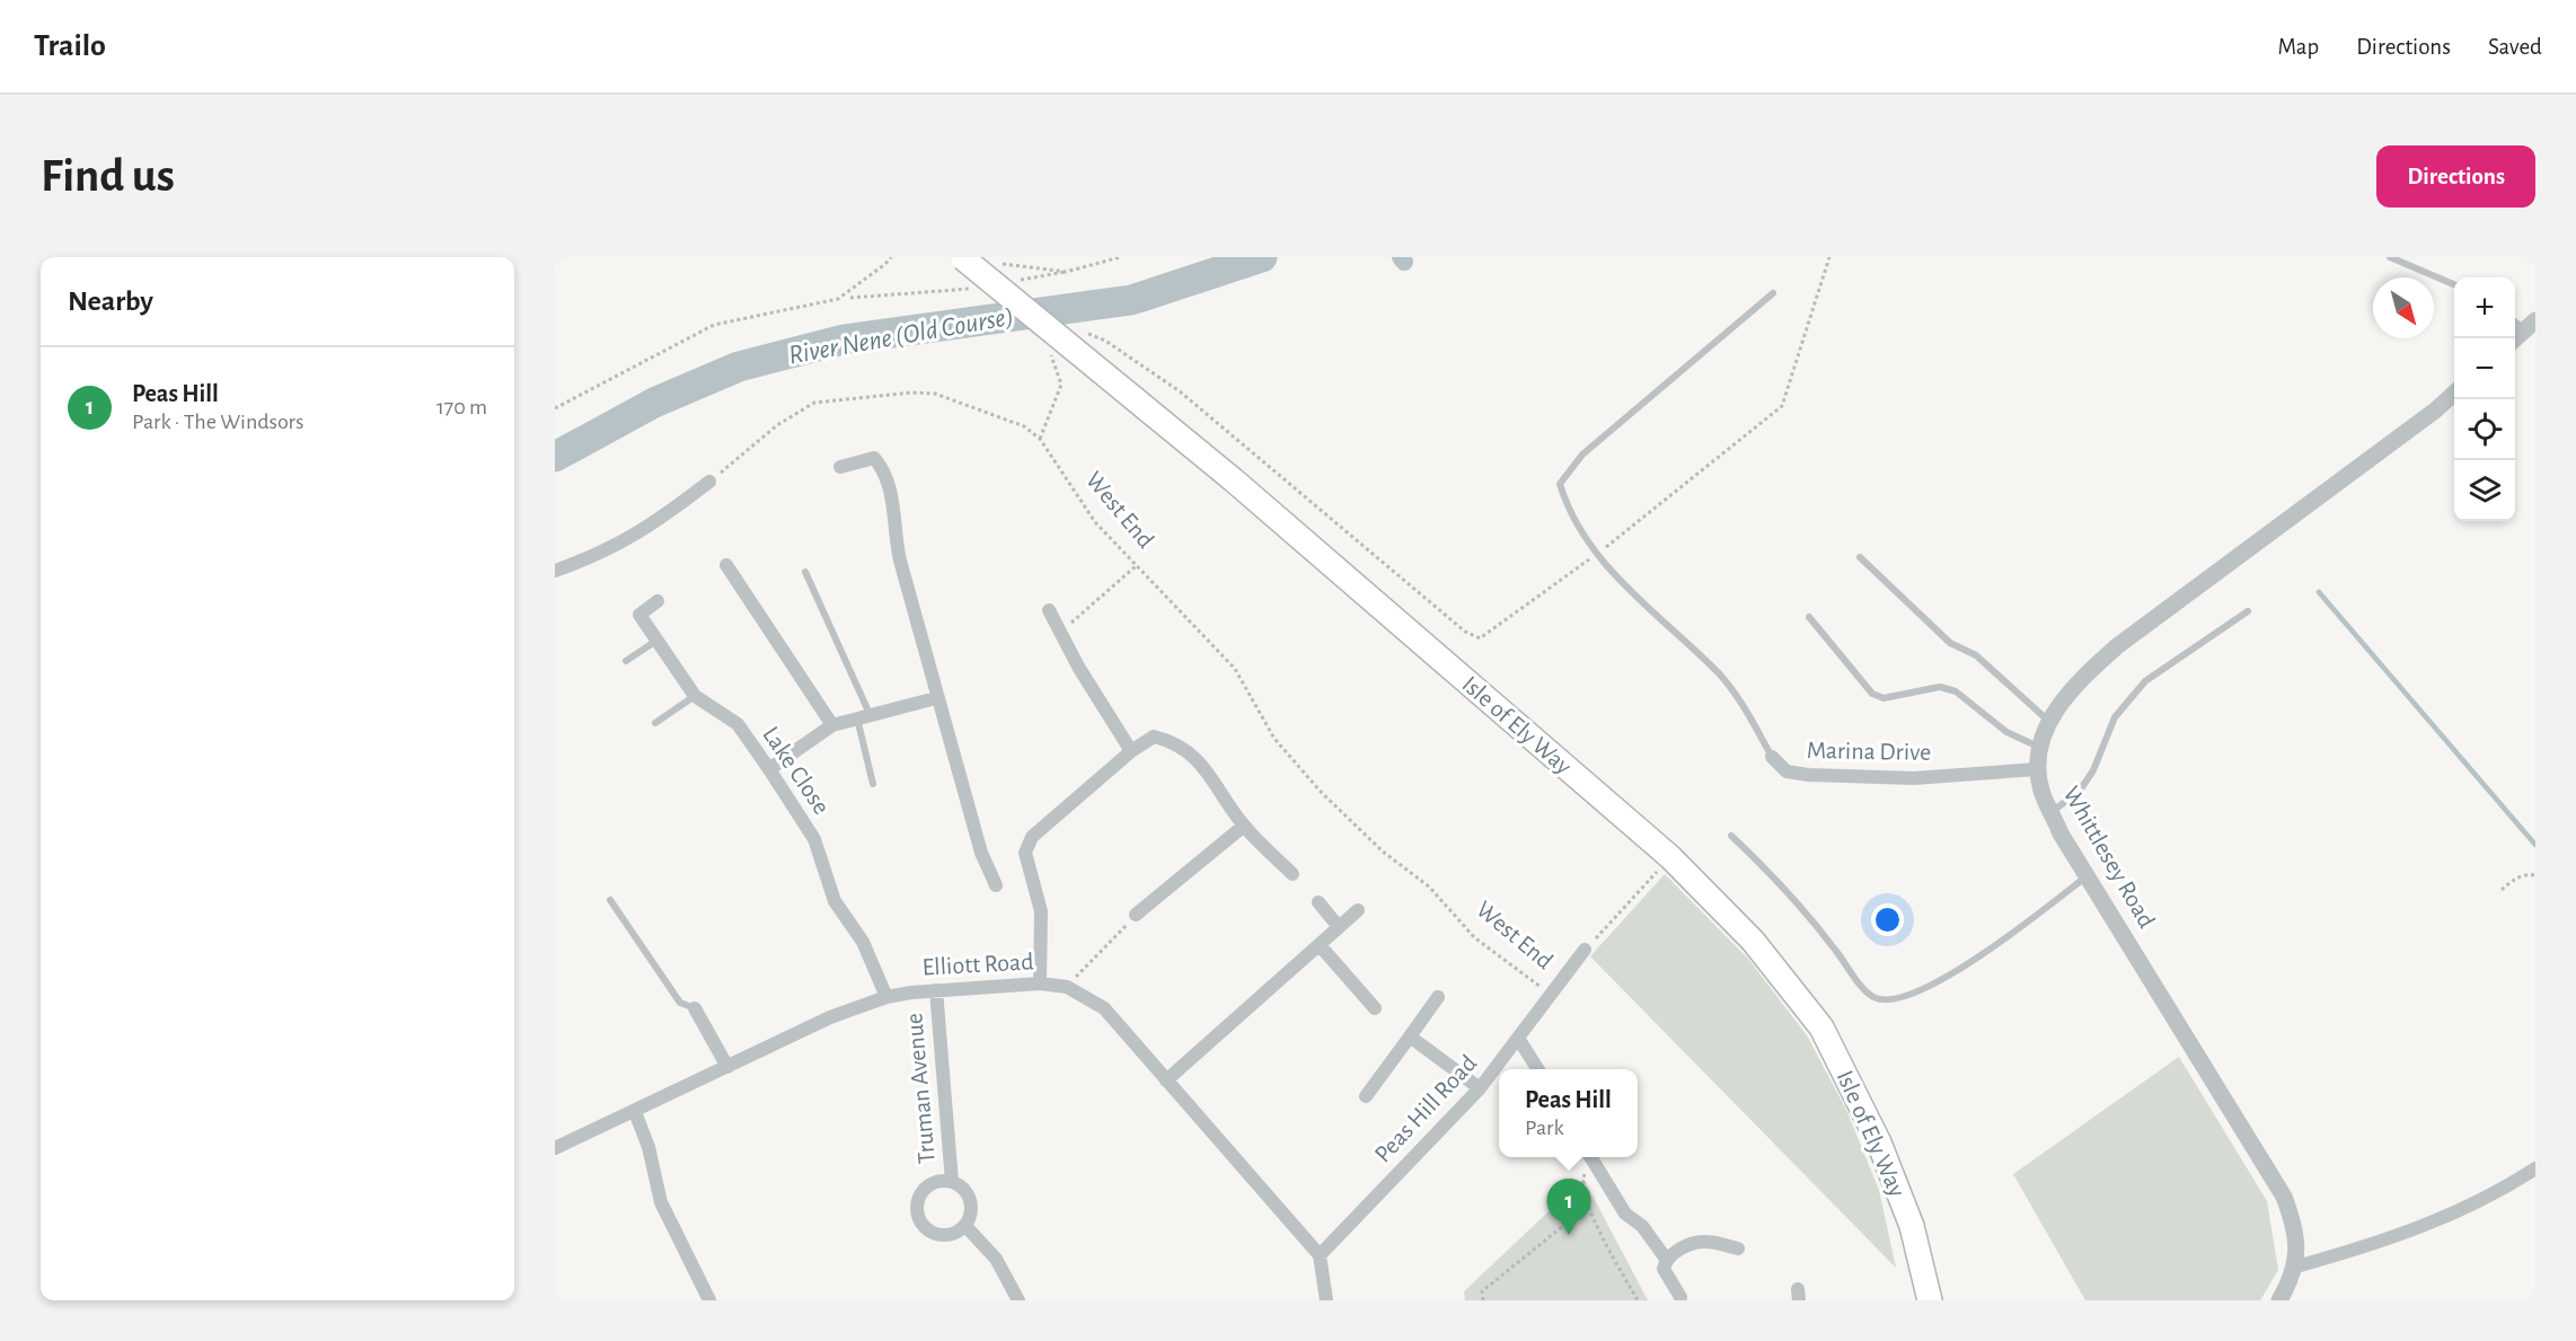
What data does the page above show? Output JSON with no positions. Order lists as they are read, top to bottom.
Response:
{
  "streets": {
    "highway": ["Isle of Ely Way"],
    "street": [
      "Marina Drive",
      "Lake Close",
      "Whittlesey Road",
      "Elliott Road",
      "Truman Avenue",
      "Peas Hill Road"
    ],
    "path": ["West End"]
  },
  "crossings": [
    ["West End", "Peas Hill Road"],
    ["Marina Drive", "Whittlesey Road"],
    ["Lake Close", "Elliott Road"],
    ["Elliott Road", "Truman Avenue"],
    ["Elliott Road", "Peas Hill Road"]
  ],
  "water": ["River Nene (Old Course)"],
  "north": "bottom right",
  "page": {
    "header": "Trailo",
    "nav": ["Map", "Directions", "Saved"],
    "buttons": "Directions",
    "title": "Find us",
    "heading": "Nearby",
    "map_buttons": ["+", "−"],
    "list": [
      {
        "mark": "1",
        "name": "Peas Hill",
        "note": "Park · The Windsors",
        "value": "170 m"
      }
    ],
    "popup": ["Peas Hill", "Park"],
    "pins": "1"
  }
}
